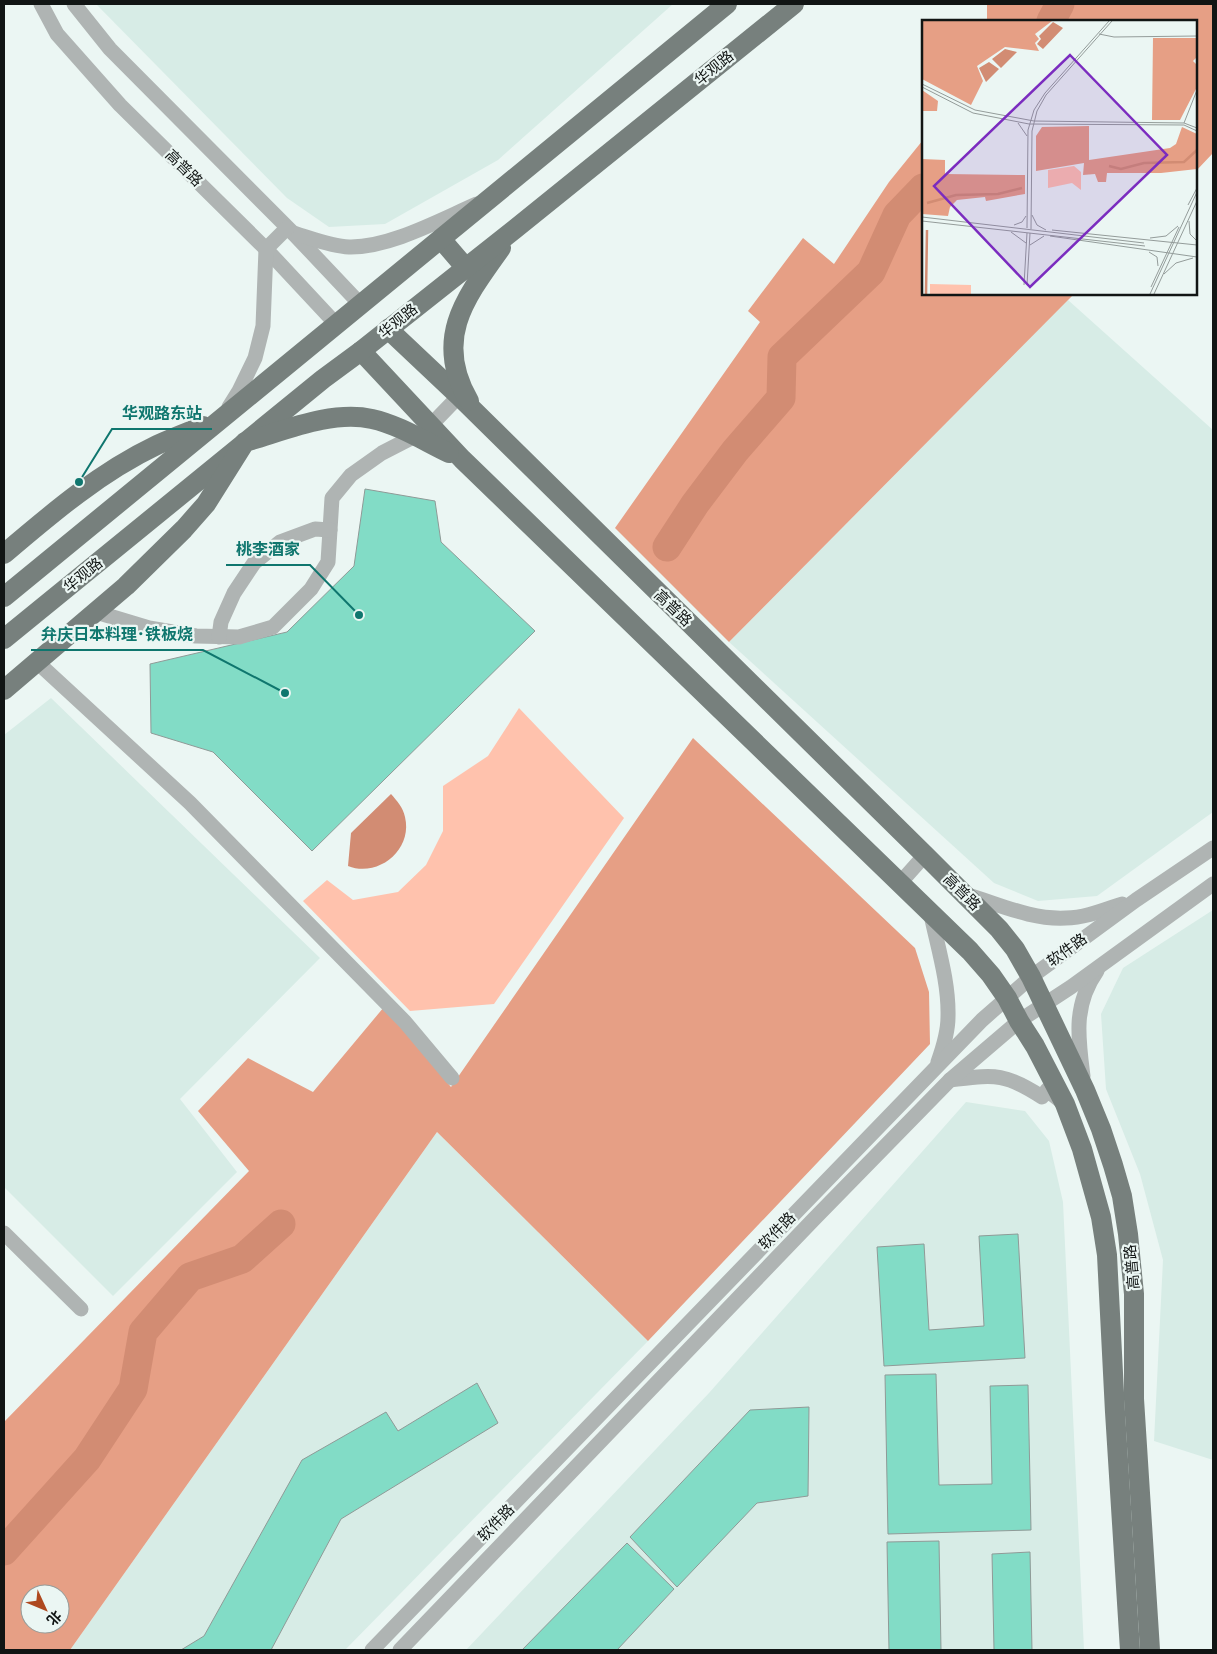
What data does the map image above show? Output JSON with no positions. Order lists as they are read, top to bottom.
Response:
{
  "streets": {
    "main road": ["华观路", "高普路"],
    "street": ["软件路"]
  },
  "crossings": [
    ["华观路", "高普路"],
    ["高普路", "软件路"]
  ],
  "places": ["华观路东站", "桃李酒家", "弁庆日本料理･铁板烧"],
  "north": "bottom right"
}
